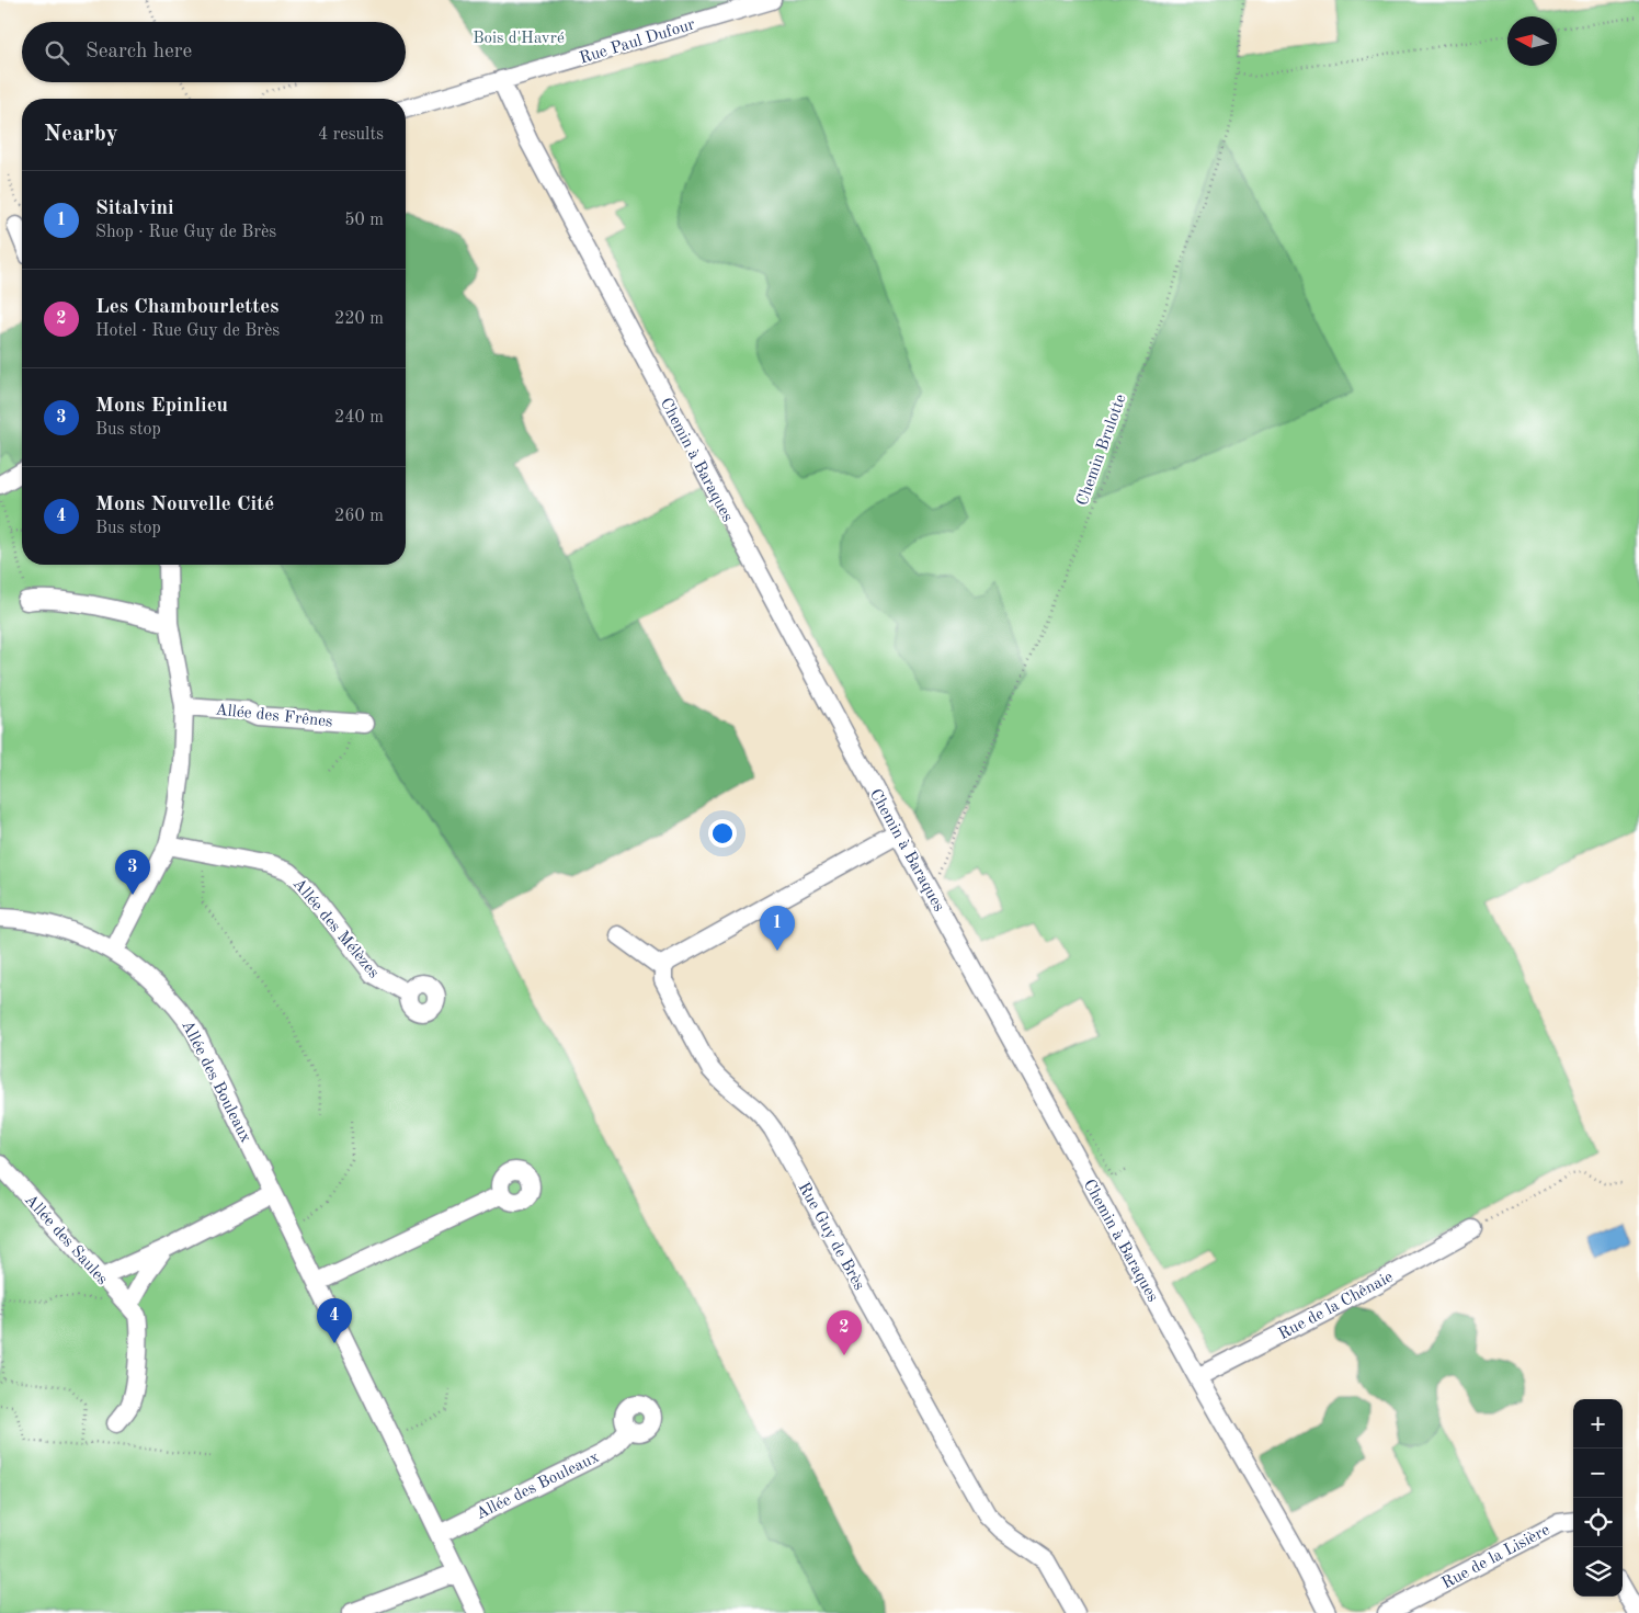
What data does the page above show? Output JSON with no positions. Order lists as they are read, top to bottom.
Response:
{
  "streets": {
    "street": [
      "Rue Paul Dufour",
      "Chemin à Baraques",
      "Allée des Frênes",
      "Allée des Mélèzes",
      "Allée des Bouleaux",
      "Rue Guy de Brès",
      "Allée des Saules",
      "Rue de la Chênaie",
      "Rue de la Lisière"
    ],
    "path": ["Chemin Brulotte"]
  },
  "crossings": [
    ["Rue Paul Dufour", "Chemin à Baraques"],
    ["Chemin Brulotte", "Chemin à Baraques"],
    ["Chemin à Baraques", "Rue de la Chênaie"]
  ],
  "parks": ["Bois d'Havré"],
  "north": "left",
  "page": {
    "search": "Search here",
    "heading": ["Nearby", "4 results"],
    "list": [
      {
        "mark": "1",
        "name": "Sitalvini",
        "note": "Shop · Rue Guy de Brès",
        "value": "50 m"
      },
      {
        "mark": "2",
        "name": "Les Chambourlettes",
        "note": "Hotel · Rue Guy de Brès",
        "value": "220 m"
      },
      {
        "mark": "3",
        "name": "Mons Epinlieu",
        "note": "Bus stop",
        "value": "240 m"
      },
      {
        "mark": "4",
        "name": "Mons Nouvelle Cité",
        "note": "Bus stop",
        "value": "260 m"
      }
    ],
    "pins": [
      "3",
      "1",
      "4",
      "2"
    ],
    "map_buttons": ["+", "−"]
  }
}
